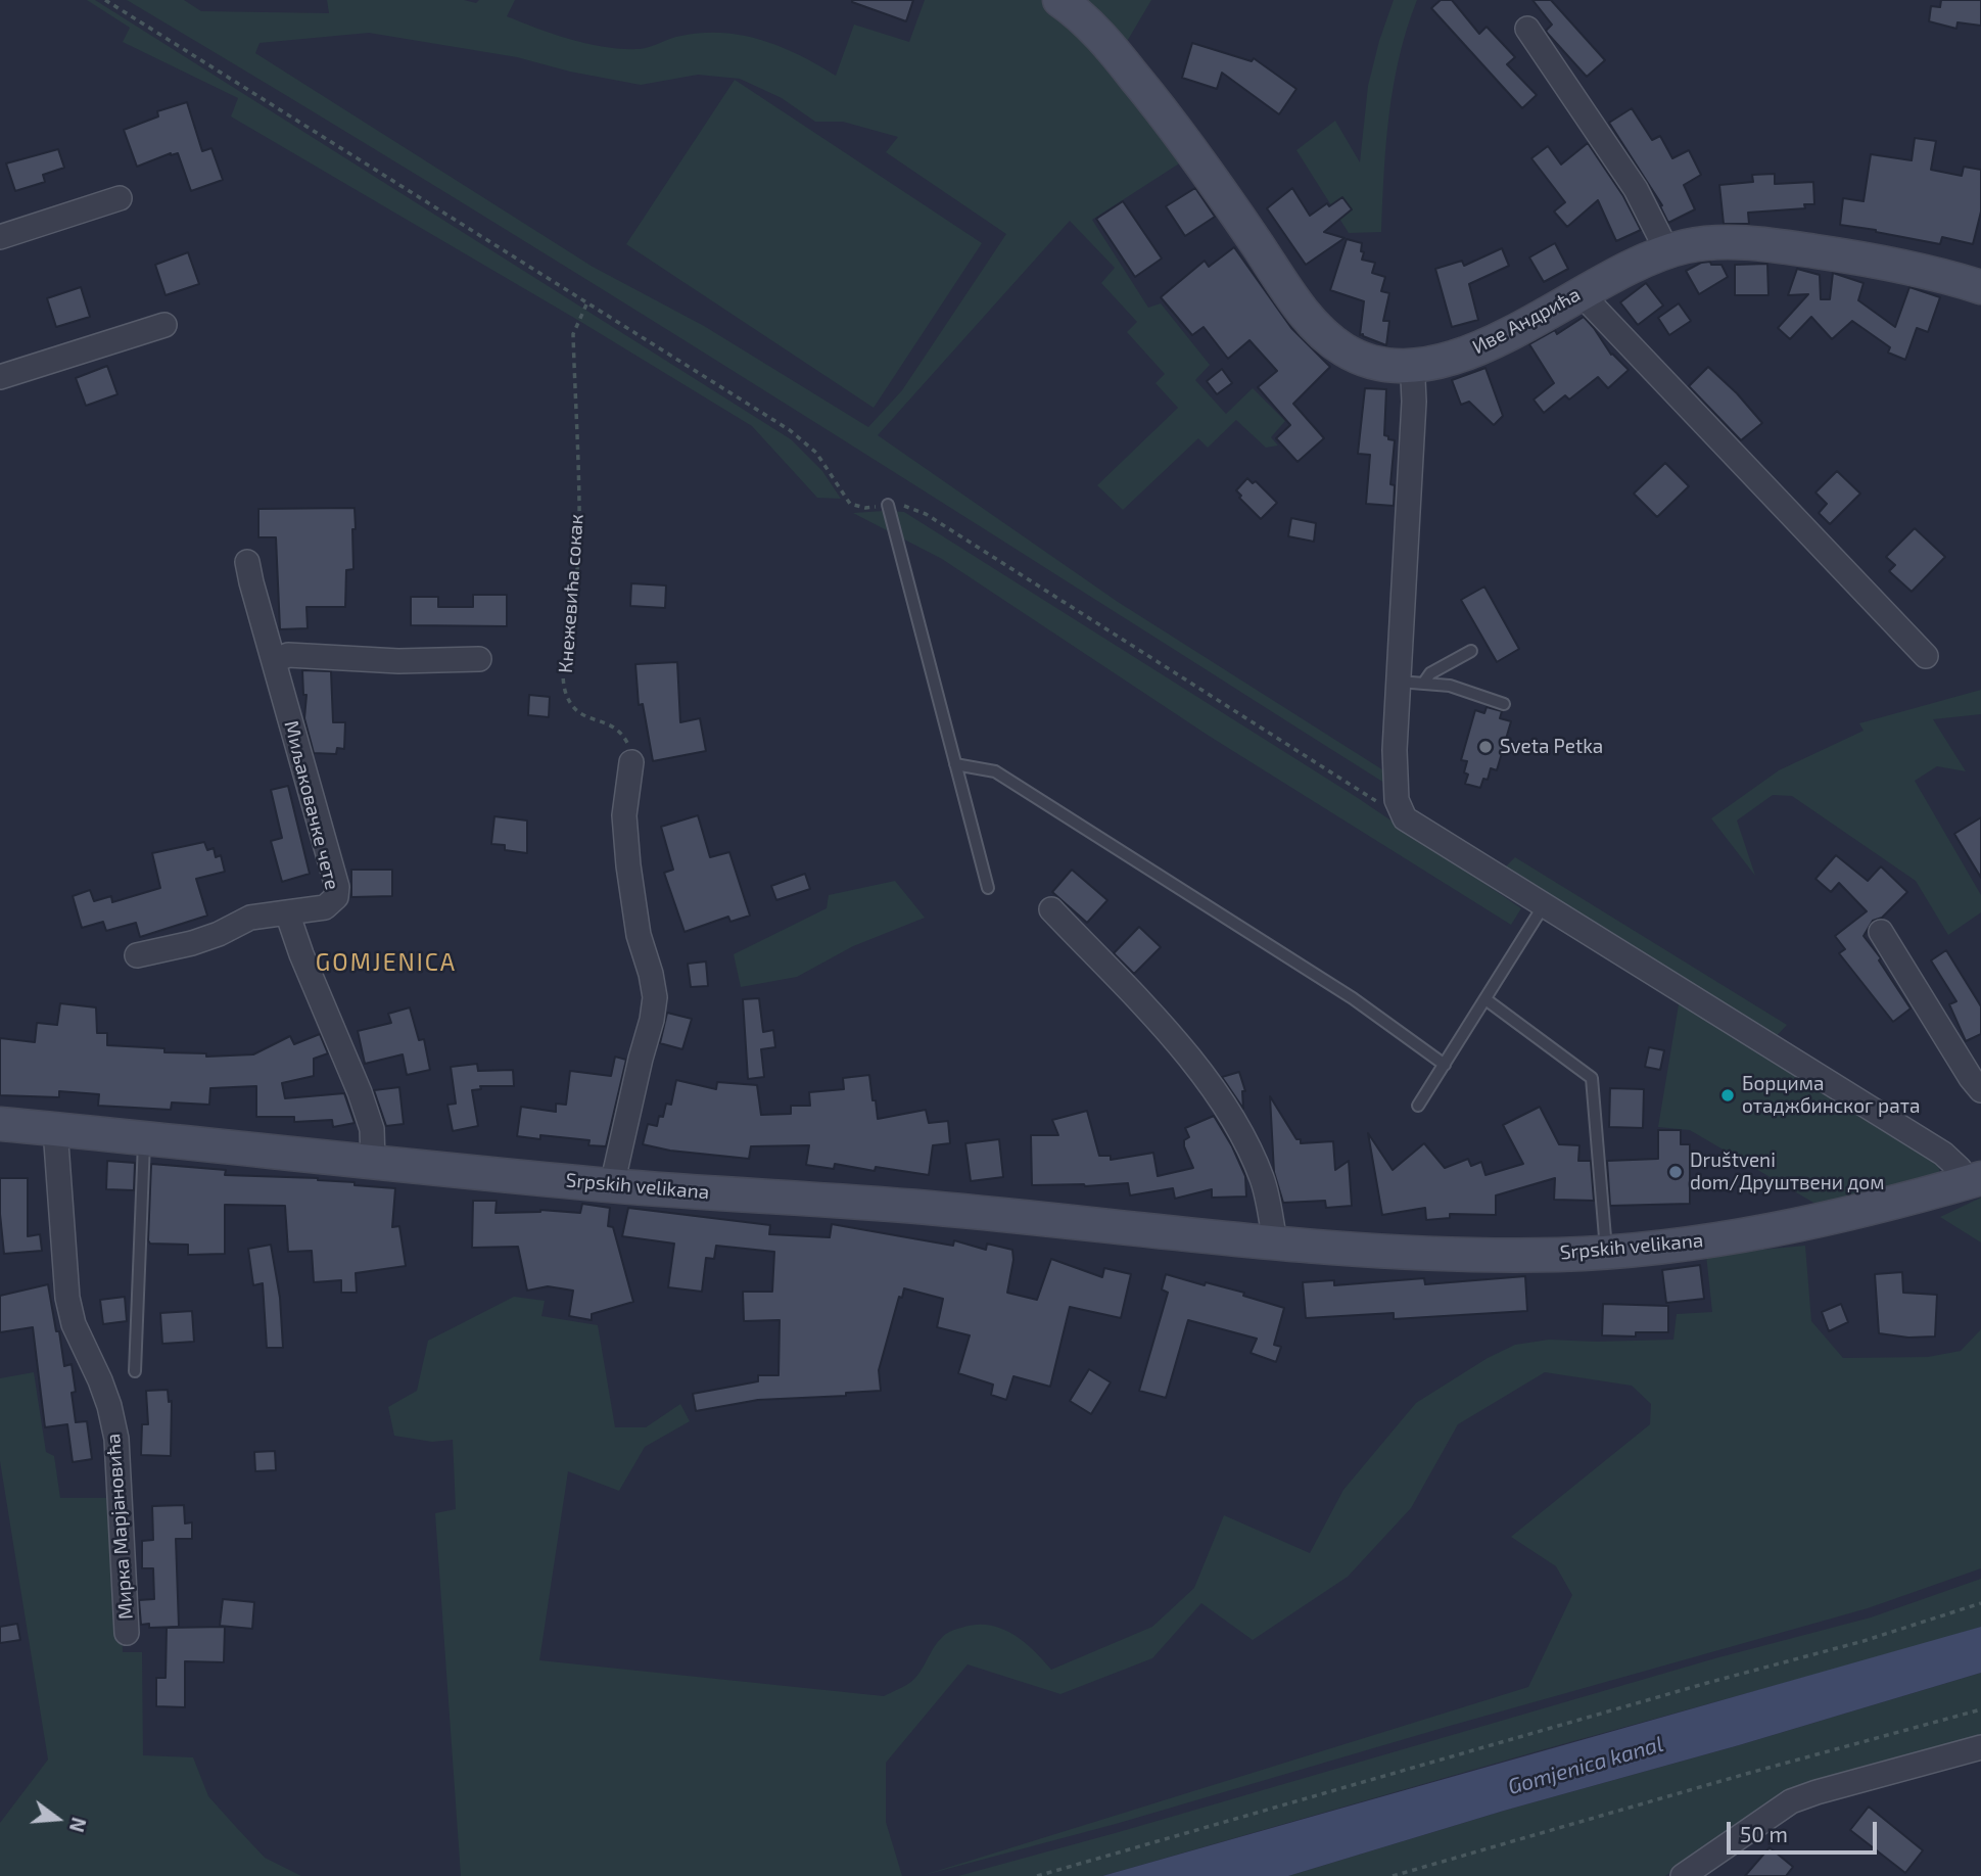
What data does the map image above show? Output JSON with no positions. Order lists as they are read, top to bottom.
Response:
{
  "streets": {
    "main road": ["Иве Андрића", "Srpskih velikana"],
    "street": ["Миљаковачке чете", "Мирка Марјановића"],
    "path": ["Кнежевића сокак"]
  },
  "crossings": [
    ["Srpskih velikana", "Мирка Марјановића"]
  ],
  "districts": ["GOMJENICA"],
  "water": ["Gomjenica kanal"],
  "places": ["Sveta Petka", "Борцима отаджбинског рата", "Društveni dom/Друштвени дом"],
  "scale_bar": "50 m",
  "north": "right"
}
